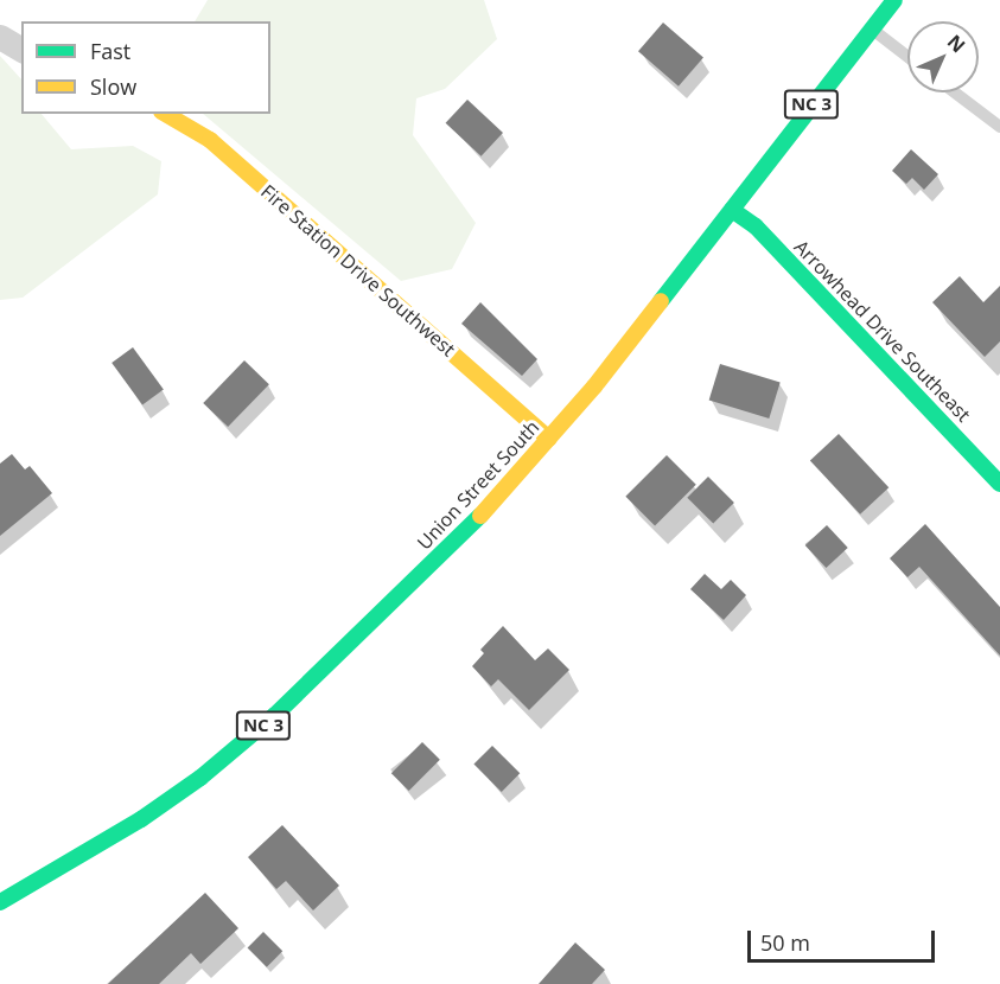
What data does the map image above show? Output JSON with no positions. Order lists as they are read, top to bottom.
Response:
{
  "streets": {
    "main road": [
      "NC 3",
      "Fire Station Drive Southwest",
      "Arrowhead Drive Southeast",
      "Union Street South"
    ]
  },
  "crossings": [
    ["Fire Station Drive Southwest", "Union Street South"],
    ["Arrowhead Drive Southeast", "Union Street South"]
  ],
  "legend": ["Fast", "Slow"],
  "scale_bar": "50 m",
  "north": "top right"
}
